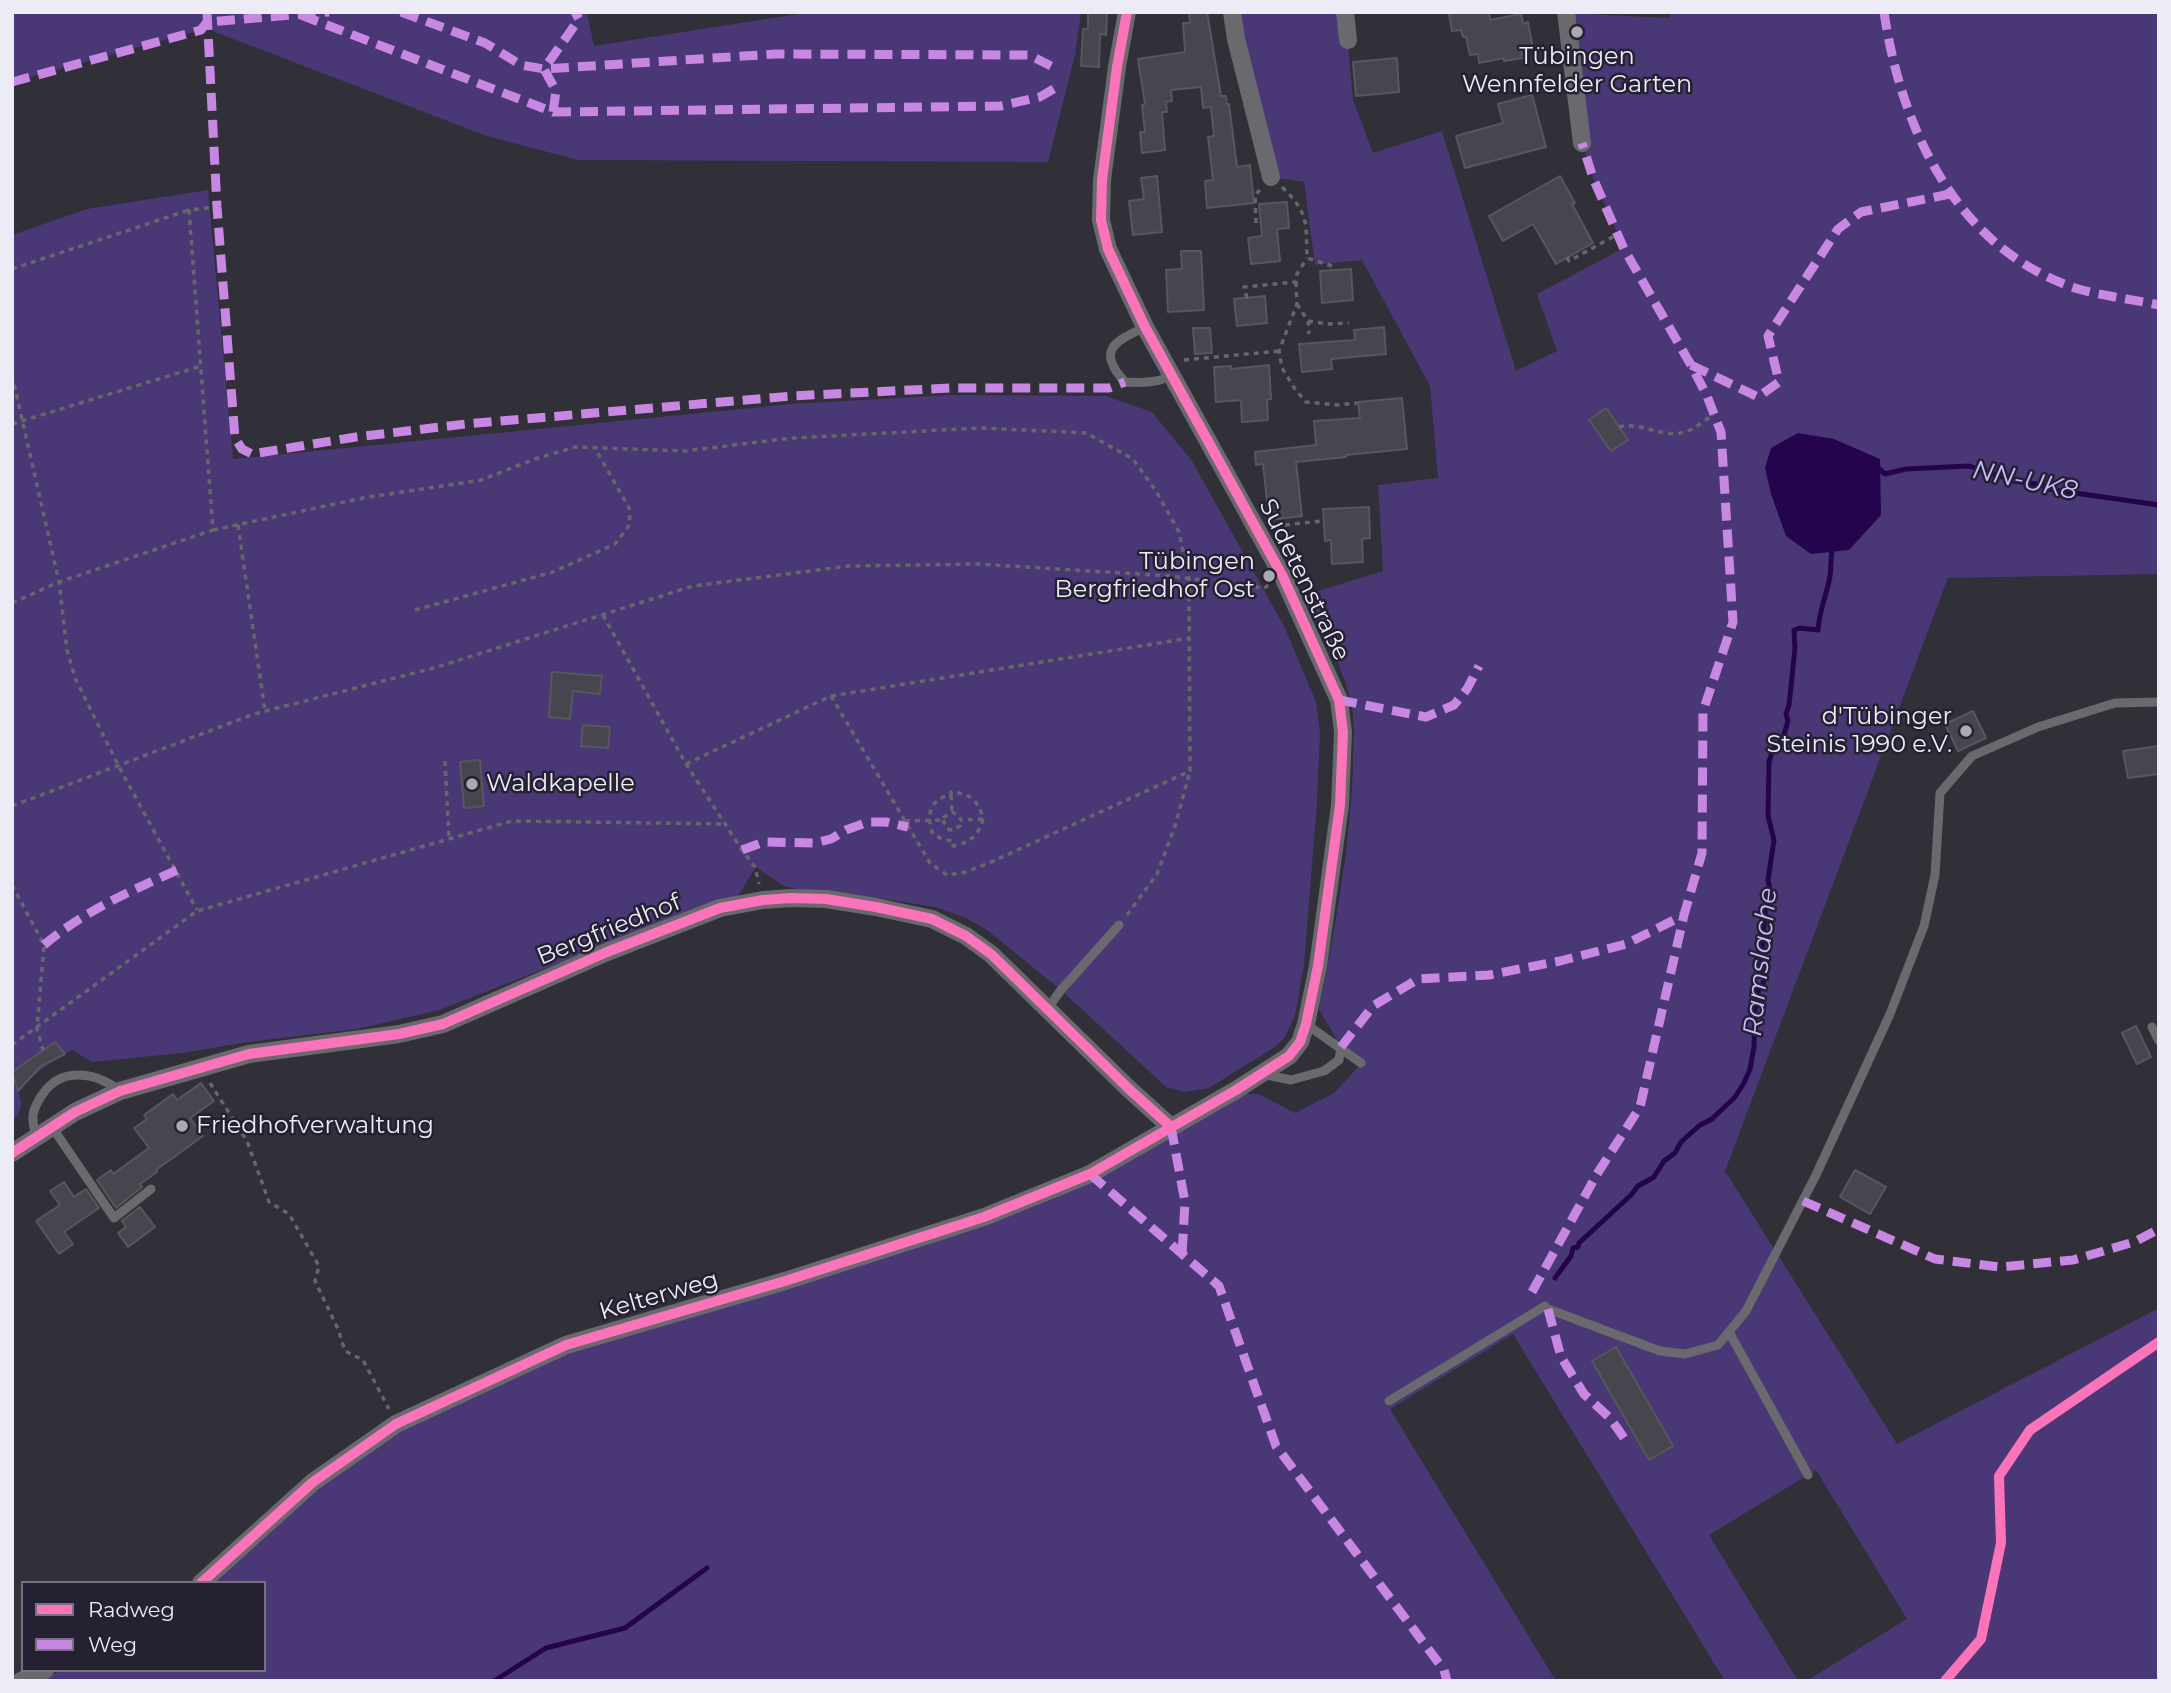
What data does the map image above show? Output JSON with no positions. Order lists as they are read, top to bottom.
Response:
{
  "streets": {
    "street": ["Sudetenstraße", "Bergfriedhof", "Kelterweg"]
  },
  "crossings": [
    ["Sudetenstraße", "Bergfriedhof"],
    ["Sudetenstraße", "Kelterweg"],
    ["Bergfriedhof", "Kelterweg"]
  ],
  "water": ["NN-UK8", "Ramslache"],
  "places": [
    "Tübingen Wennfelder Garten",
    "Tübingen Bergfriedhof Ost",
    "d'Tübinger Steinis 1990 e.V.",
    "Waldkapelle",
    "Friedhofverwaltung"
  ],
  "legend": ["Radweg", "Weg"]
}
